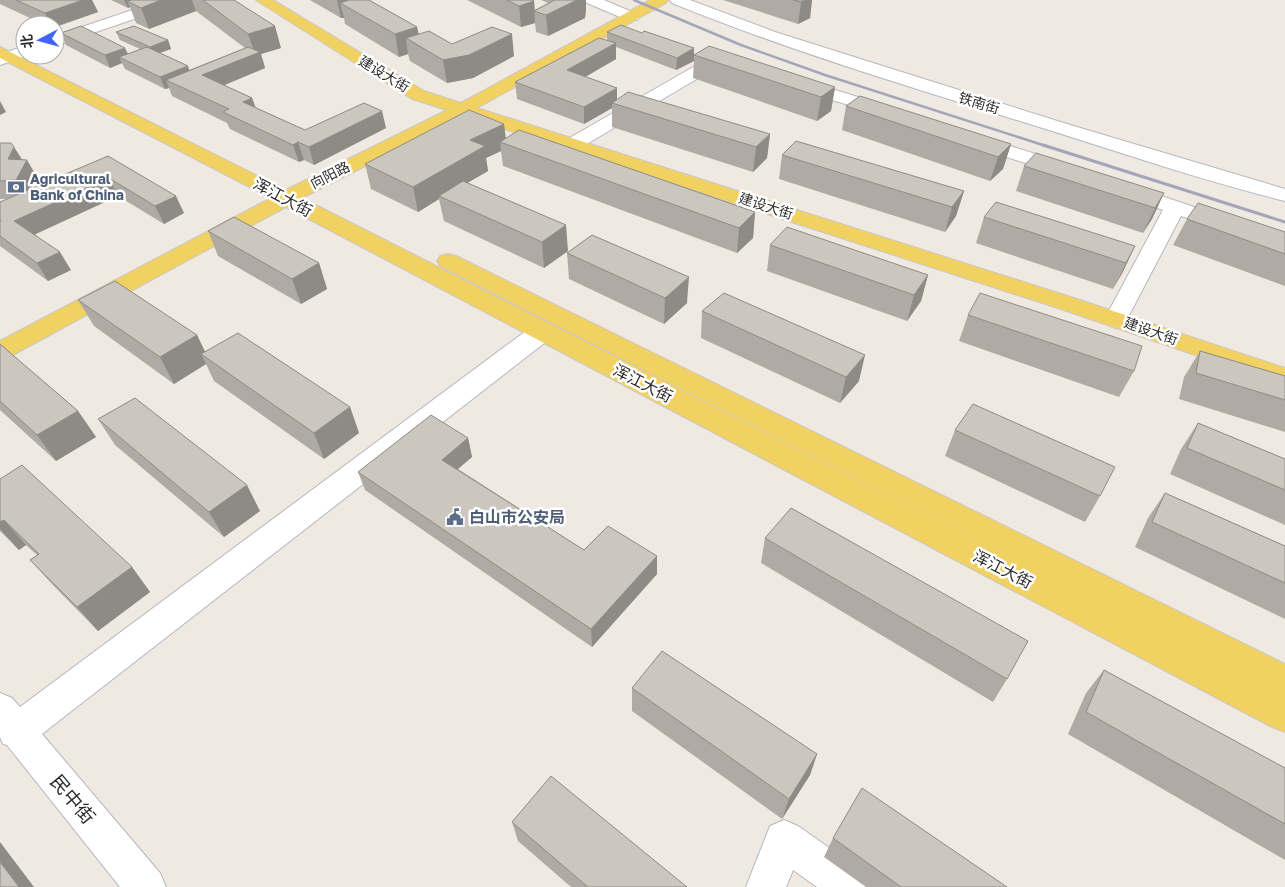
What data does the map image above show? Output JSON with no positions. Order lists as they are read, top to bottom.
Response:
{
  "streets": {
    "main road": ["建设大街", "向阳路", "浑江大街"],
    "street": ["铁南街", "民中街"]
  },
  "crossings": [
    ["建设大街", "向阳路"],
    ["向阳路", "浑江大街"]
  ],
  "places": {
    "bank": ["Agricultural Bank of China"],
    "public building": ["白山市公安局"]
  },
  "north": "left"
}
